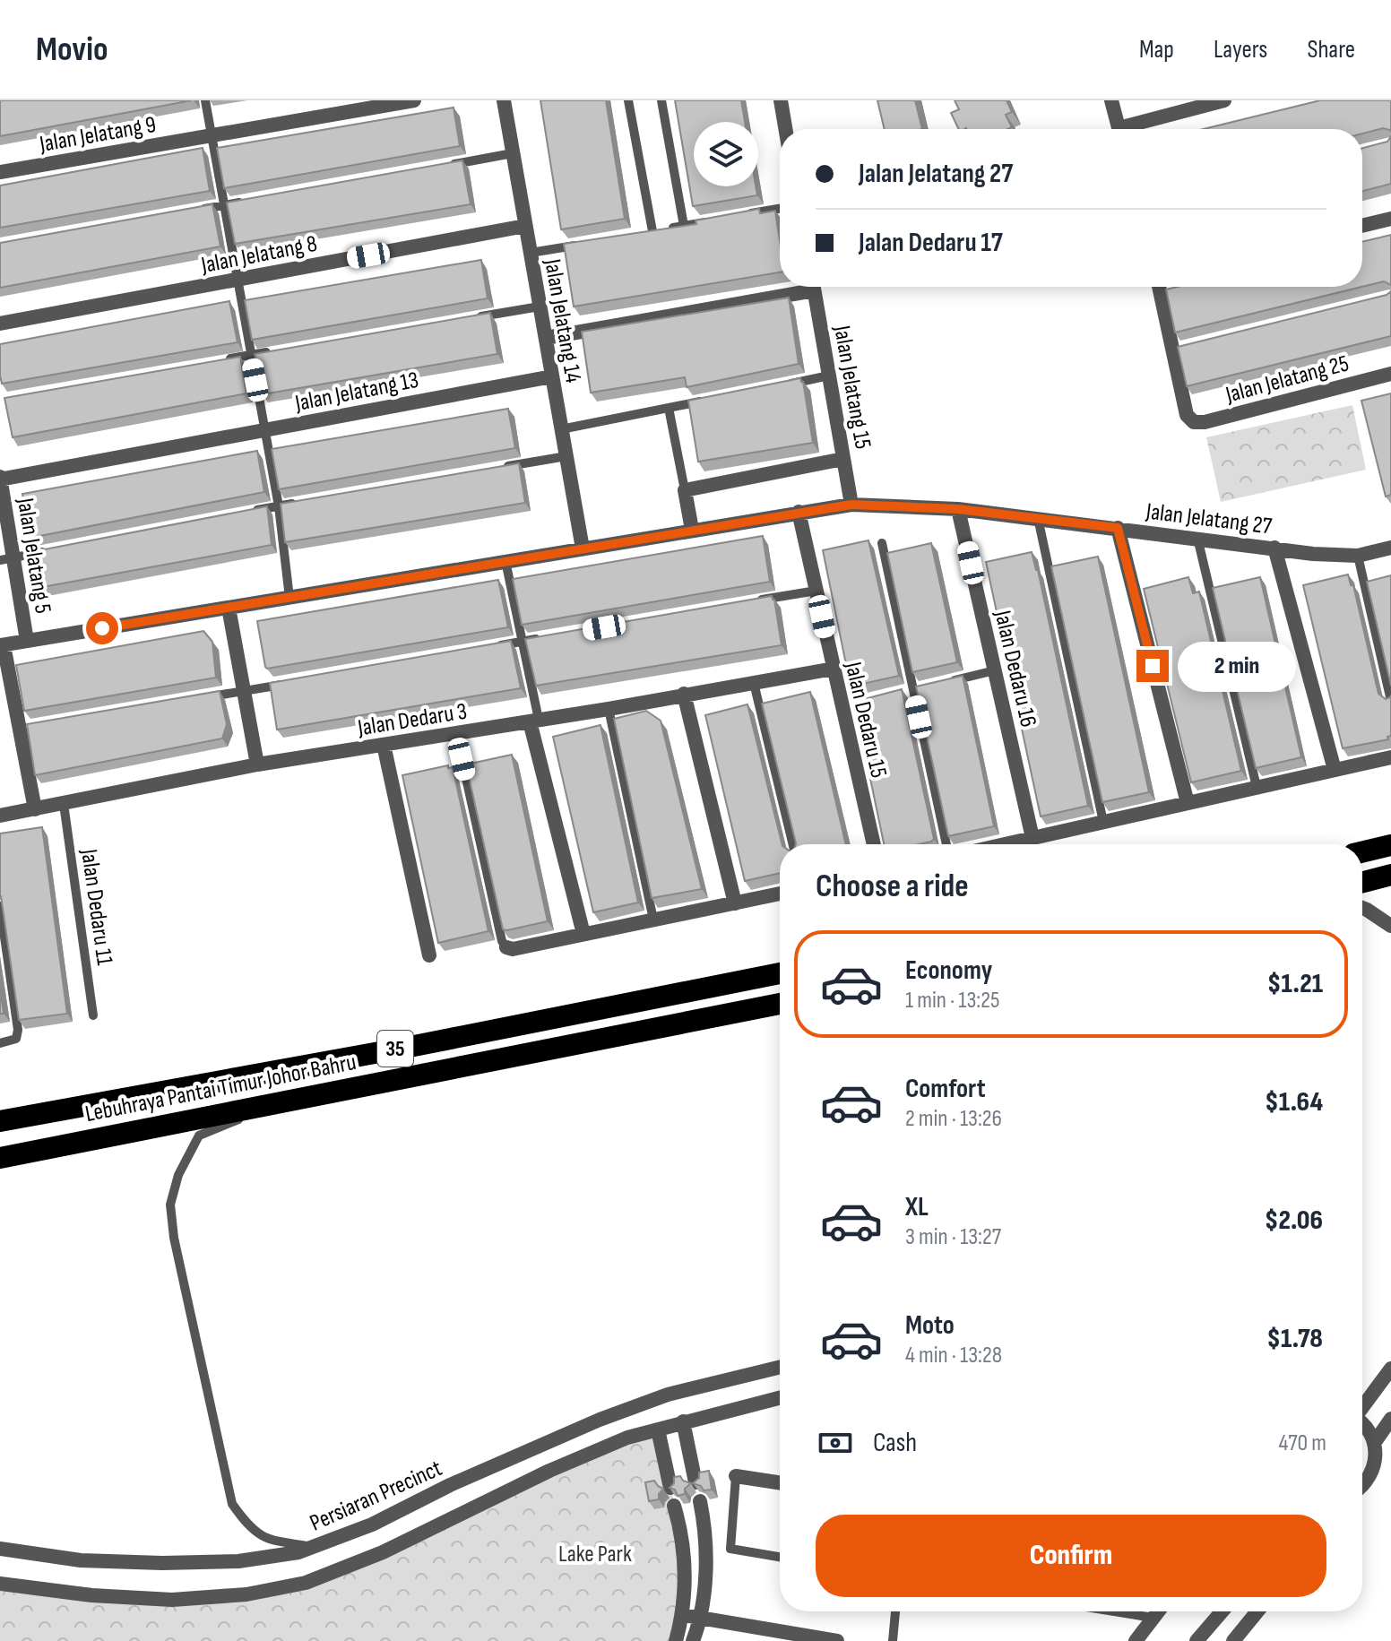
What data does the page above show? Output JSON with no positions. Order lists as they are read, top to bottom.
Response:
{
  "streets": {
    "highway": ["35", "Lebuhraya Pantai Timur Johor Bahru"],
    "street": [
      "Jalan Jelatang 9",
      "Jalan Jelatang 8",
      "Jalan Jelatang 14",
      "Jalan Jelatang 25",
      "Jalan Jelatang 15",
      "Jalan Jelatang 13",
      "Jalan Jelatang 27",
      "Jalan Jelatang 5",
      "Jalan Dedaru 16",
      "Jalan Dedaru 3",
      "Jalan Dedaru 15",
      "Persiaran Precinct"
    ],
    "lane": ["Jalan Dedaru 11"]
  },
  "crossings": [
    ["Jalan Jelatang 8", "Jalan Jelatang 14"],
    ["Jalan Jelatang 14", "Jalan Jelatang 13"],
    ["Jalan Jelatang 14", "Jalan Jelatang 27"],
    ["Jalan Jelatang 15", "Jalan Jelatang 27"],
    ["Jalan Jelatang 13", "Jalan Jelatang 5"],
    ["Jalan Jelatang 27", "Jalan Jelatang 5"],
    ["Jalan Jelatang 27", "Jalan Dedaru 16"],
    ["Jalan Jelatang 27", "Jalan Dedaru 15"],
    ["Jalan Dedaru 3", "Jalan Dedaru 15"],
    ["Jalan Dedaru 3", "Jalan Dedaru 11"]
  ],
  "parks": ["Lake Park"],
  "page": {
    "header": "Movio",
    "nav": ["Map", "Layers", "Share"],
    "banner": ["Jalan Jelatang 27", "Jalan Dedaru 17"],
    "bubble": "2 min",
    "heading": "Choose a ride",
    "list": [
      {
        "name": "Economy",
        "note": "1 min · 13:25",
        "value": "$1.21"
      },
      {
        "name": "Comfort",
        "note": "2 min · 13:26",
        "value": "$1.64"
      },
      {
        "name": "XL",
        "note": "3 min · 13:27",
        "value": "$2.06"
      },
      {
        "name": "Moto",
        "note": "4 min · 13:28",
        "value": "$1.78"
      }
    ],
    "pay": ["Cash", "470 m"],
    "buttons": "Confirm"
  }
}
